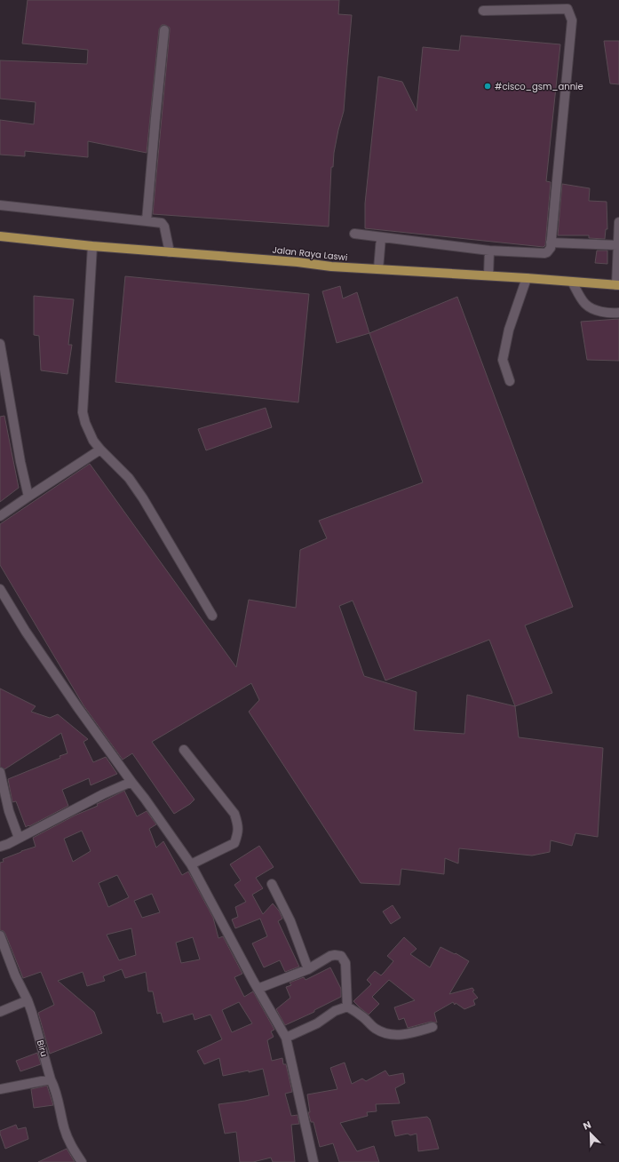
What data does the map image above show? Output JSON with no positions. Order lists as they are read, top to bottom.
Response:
{
  "streets": {
    "main road": ["Jalan Raya Laswi"],
    "street": ["Biru"]
  },
  "places": ["#cisco_gsm_annie"],
  "north": "top left"
}
